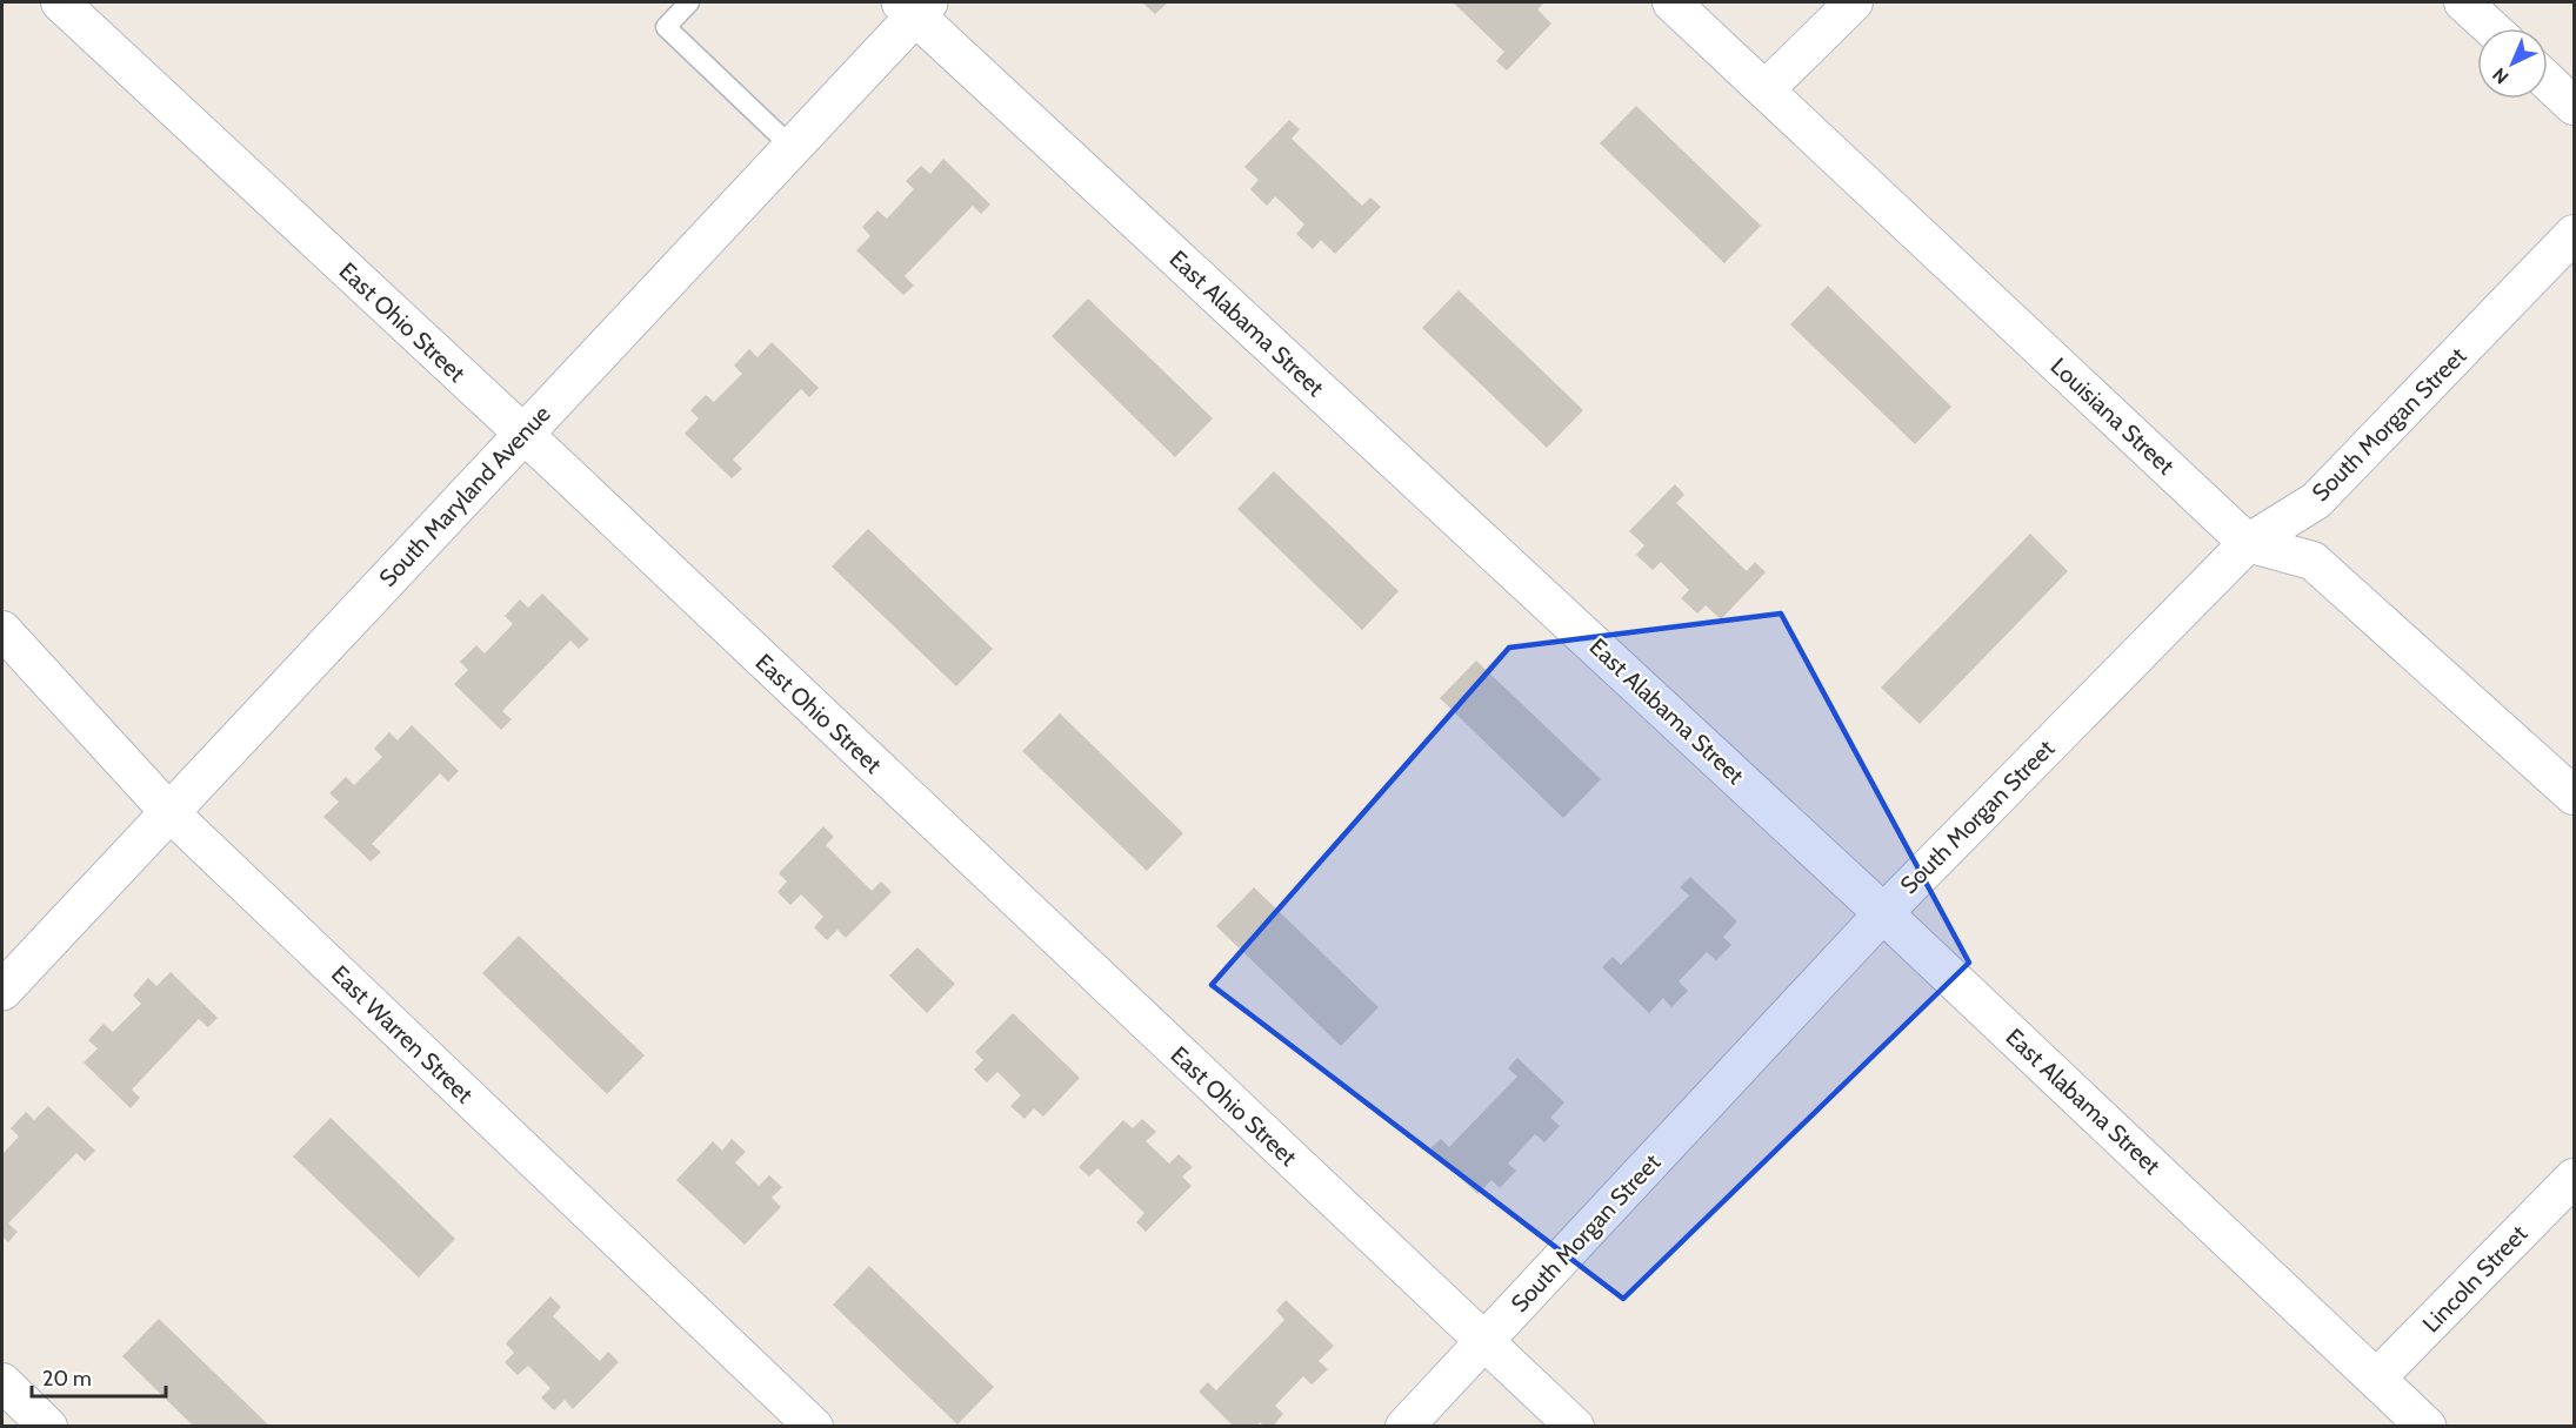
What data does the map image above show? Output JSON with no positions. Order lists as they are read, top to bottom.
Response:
{
  "streets": {
    "street": [
      "East Ohio Street",
      "East Alabama Street",
      "Louisiana Street",
      "South Morgan Street",
      "South Maryland Avenue",
      "East Warren Street",
      "Lincoln Street"
    ]
  },
  "crossings": [
    ["East Ohio Street", "South Morgan Street"],
    ["East Ohio Street", "South Maryland Avenue"],
    ["East Alabama Street", "South Morgan Street"],
    ["East Alabama Street", "South Maryland Avenue"],
    ["East Alabama Street", "Lincoln Street"],
    ["Louisiana Street", "South Morgan Street"],
    ["South Maryland Avenue", "East Warren Street"]
  ],
  "scale_bar": "20 m",
  "north": "bottom left"
}
